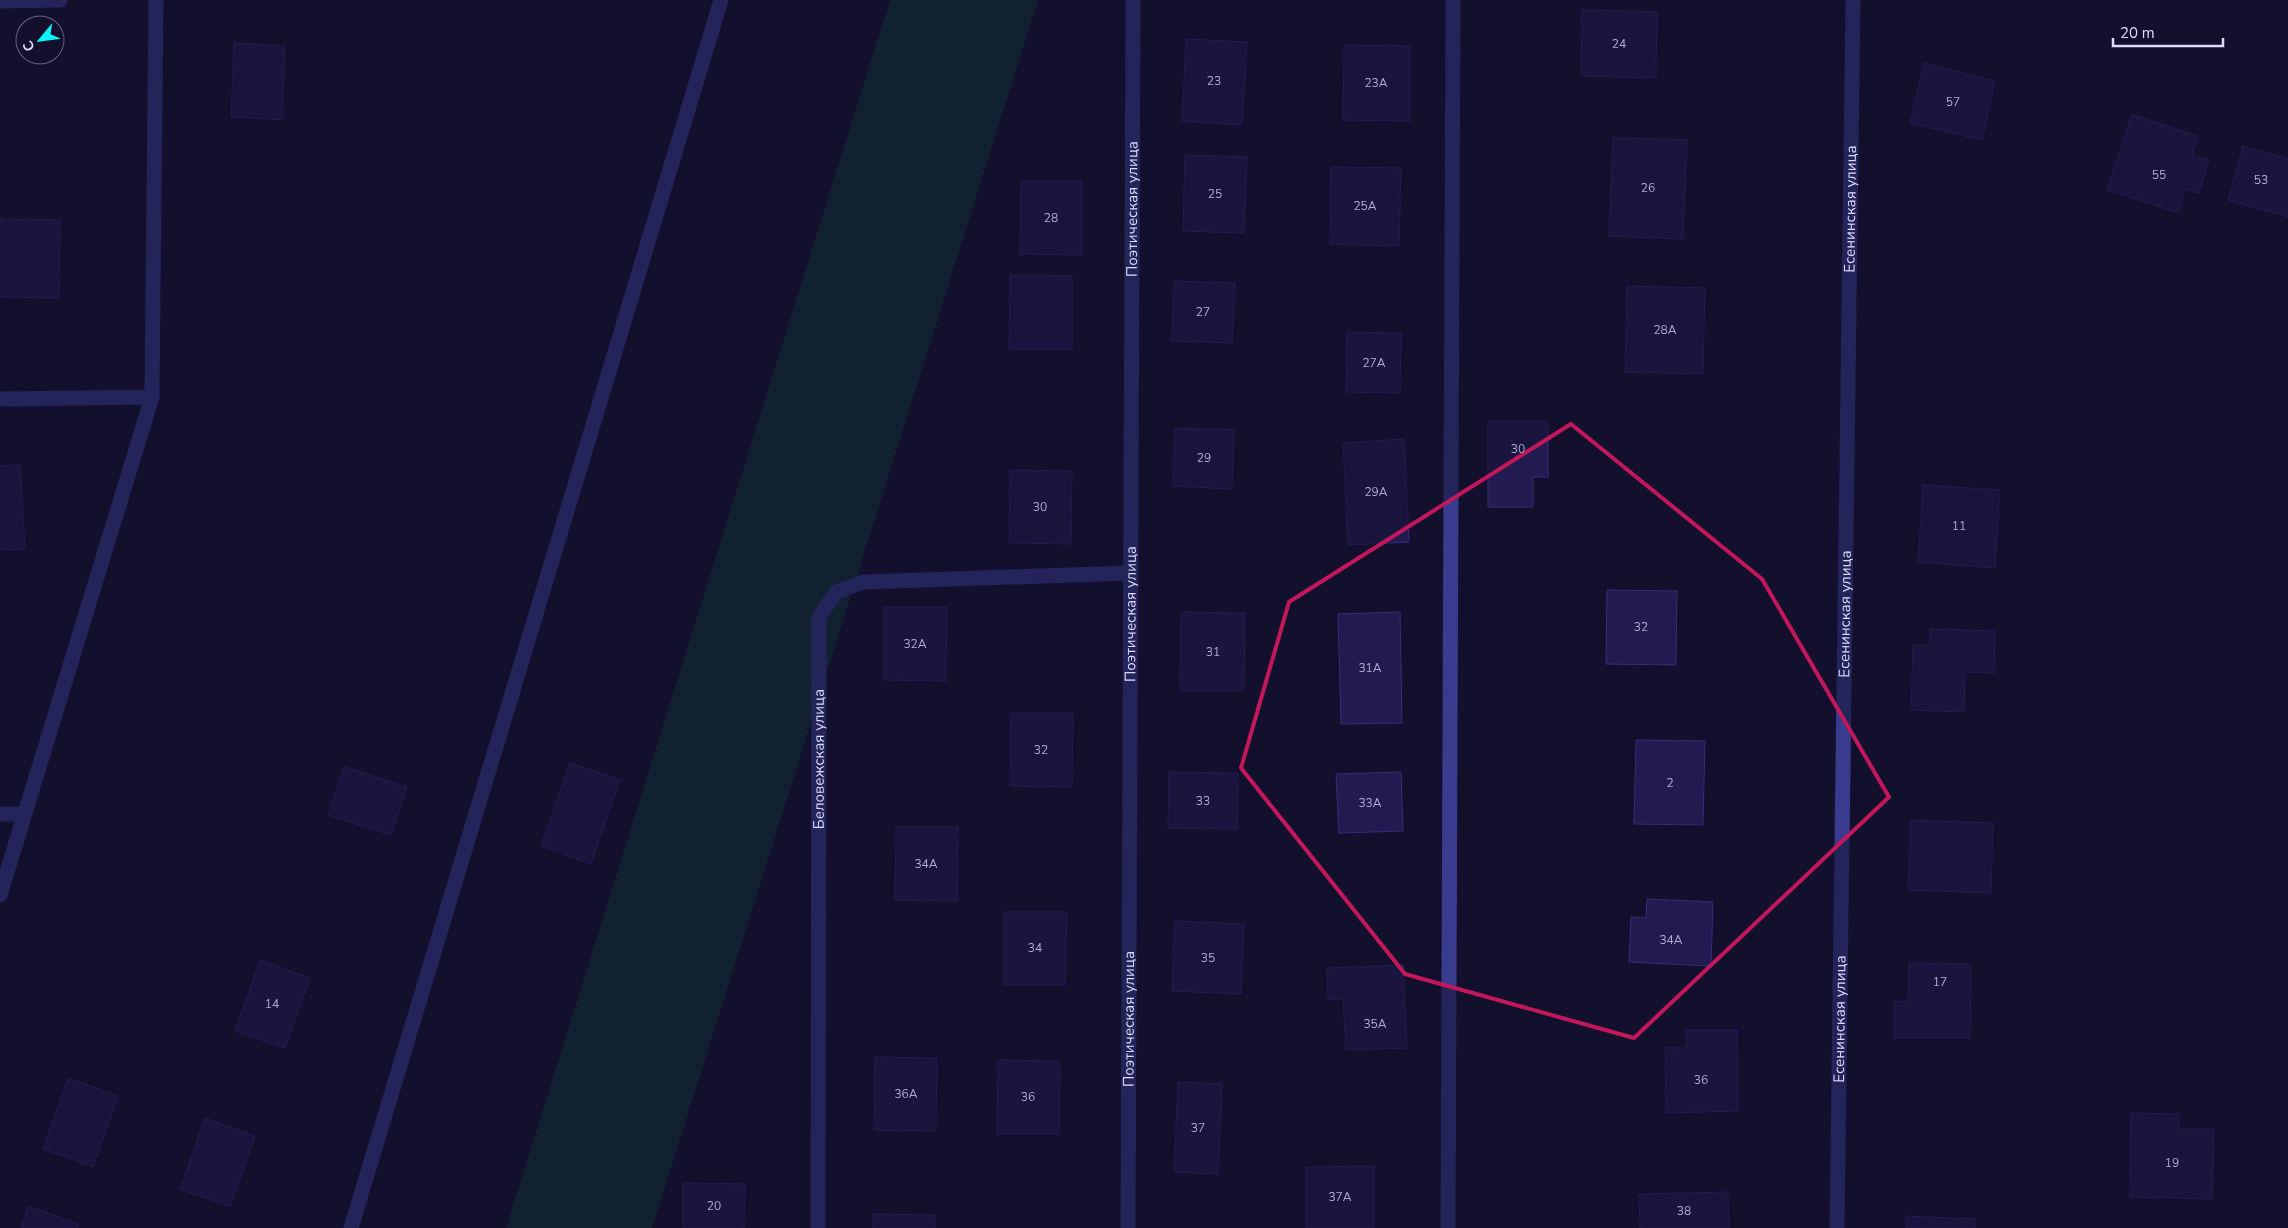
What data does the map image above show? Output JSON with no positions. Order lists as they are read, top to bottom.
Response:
{
  "streets": {
    "street": ["Поэтическая улица", "Есенинская улица", "Беловежская улица"]
  },
  "crossings": [
    ["Поэтическая улица", "Беловежская улица"]
  ],
  "house_numbers": [
    "24",
    "23",
    "23А",
    "57",
    "55",
    "53",
    "26",
    "25",
    "25А",
    "28",
    "27",
    "28А",
    "27А",
    "30",
    "29",
    "29А",
    "30",
    "11",
    "32",
    "32А",
    "31",
    "31А",
    "32",
    "2",
    "33",
    "33А",
    "34А",
    "34А",
    "34",
    "35",
    "17",
    "14",
    "35А",
    "36",
    "36А",
    "36",
    "37",
    "19",
    "37А",
    "20",
    "38"
  ],
  "scale_bar": "20 m",
  "north": "bottom left"
}
